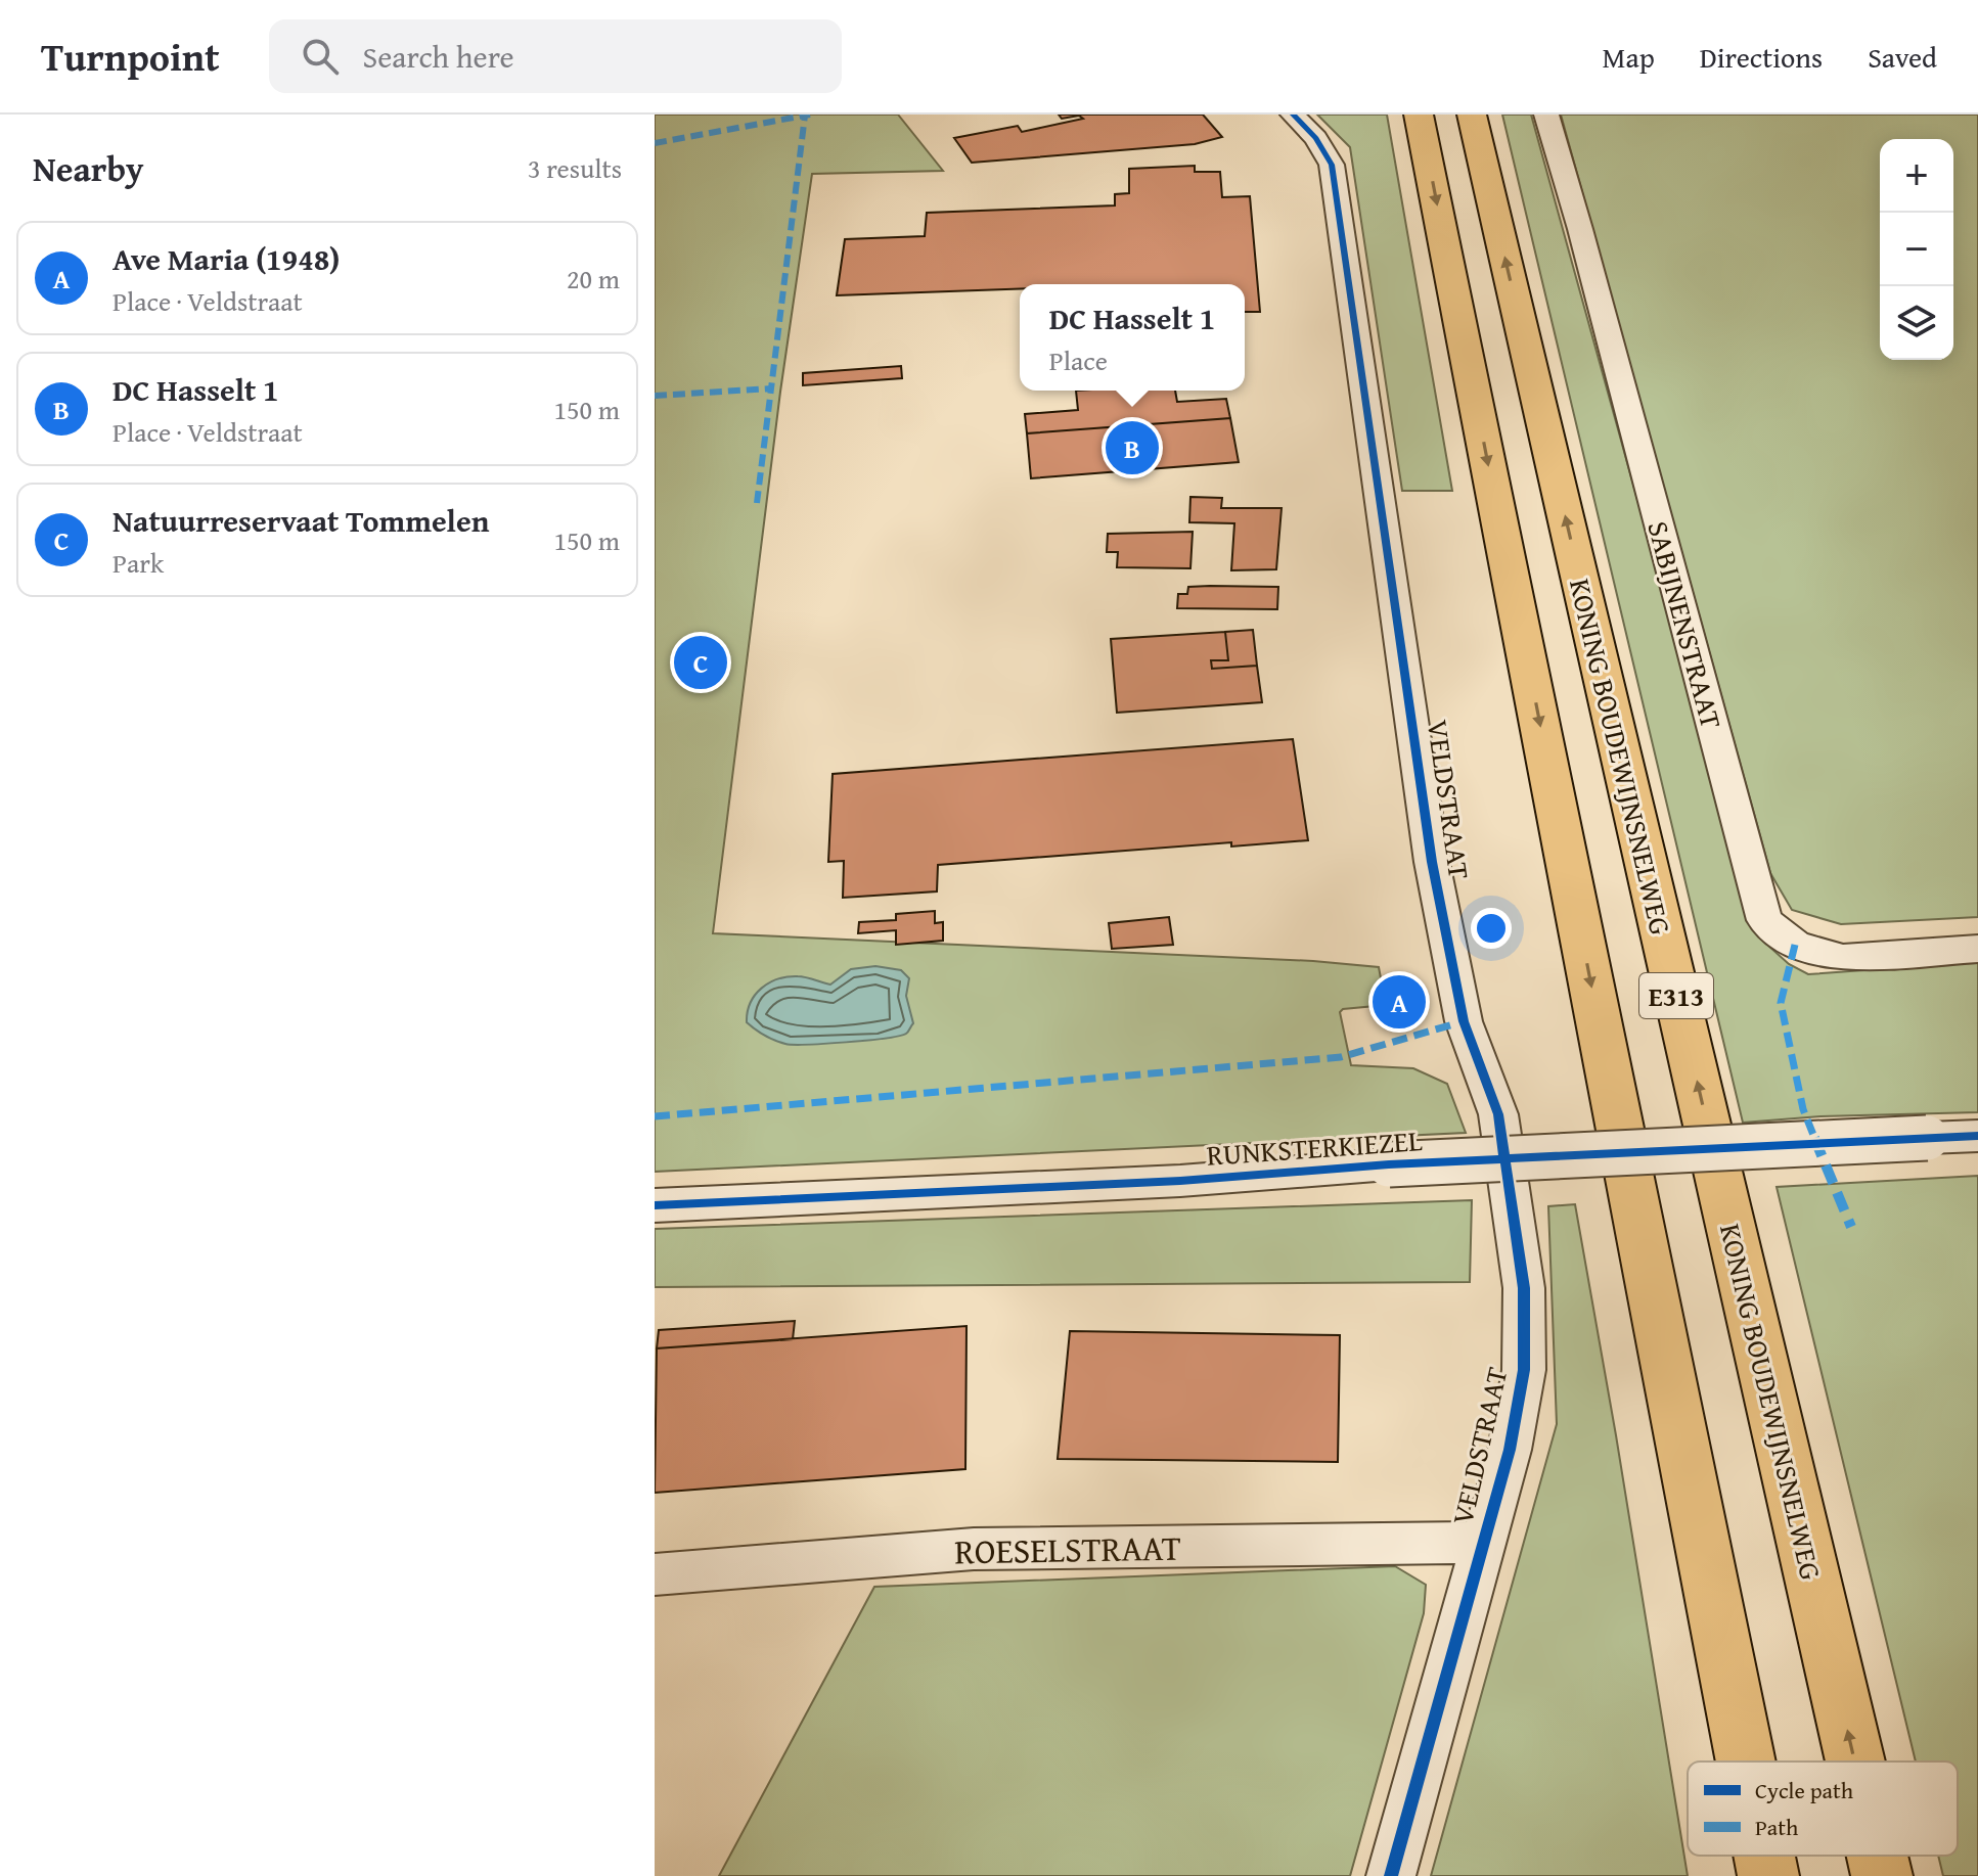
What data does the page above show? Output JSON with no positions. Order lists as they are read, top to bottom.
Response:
{
  "streets": {
    "highway": ["KONING BOUDEWIJNSNELWEG", "E313"],
    "street": [
      "SABIJNENSTRAAT",
      "VELDSTRAAT",
      "RUNKSTERKIEZEL",
      "ROESELSTRAAT"
    ]
  },
  "crossings": [
    ["VELDSTRAAT", "ROESELSTRAAT"]
  ],
  "legend": ["Cycle path", "Path"],
  "page": {
    "header": "Turnpoint",
    "search": "Search here",
    "nav": ["Map", "Directions", "Saved"],
    "heading": ["Nearby", "3 results"],
    "map_buttons": ["+", "−"],
    "list": [
      {
        "mark": "A",
        "name": "Ave Maria (1948)",
        "note": "Place · Veldstraat",
        "value": "20 m"
      },
      {
        "mark": "B",
        "name": "DC Hasselt 1",
        "note": "Place · Veldstraat",
        "value": "150 m"
      },
      {
        "mark": "C",
        "name": "Natuurreservaat Tommelen",
        "note": "Park",
        "value": "150 m"
      }
    ],
    "popup": ["DC Hasselt 1", "Place"],
    "pins": ["B", "C", "A"]
  }
}
